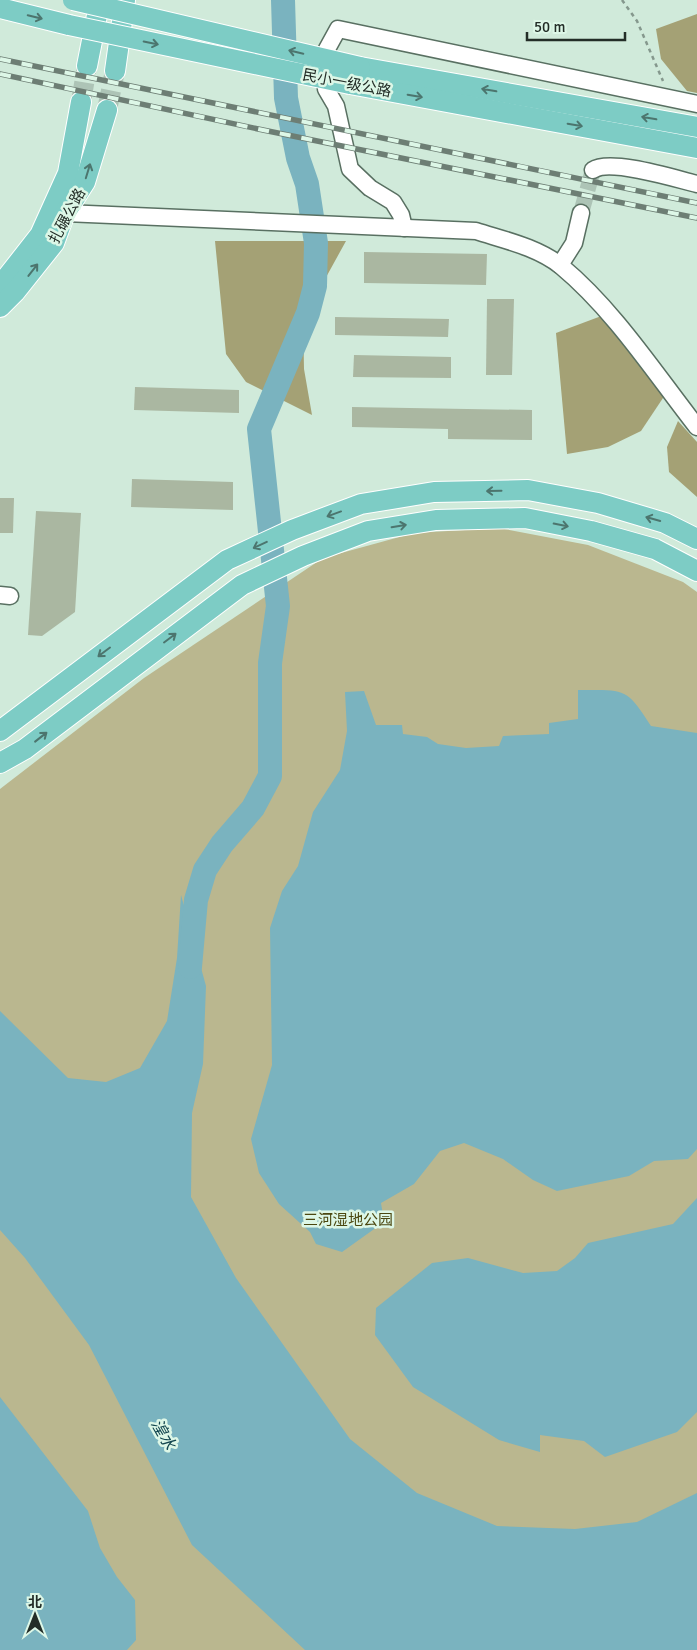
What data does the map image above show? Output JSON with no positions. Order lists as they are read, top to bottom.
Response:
{
  "streets": {
    "main road": ["民小一级公路", "扎碾公路"]
  },
  "water": ["湟水"],
  "parks": ["三河湿地公园"],
  "scale_bar": "50 m",
  "north": "top"
}
